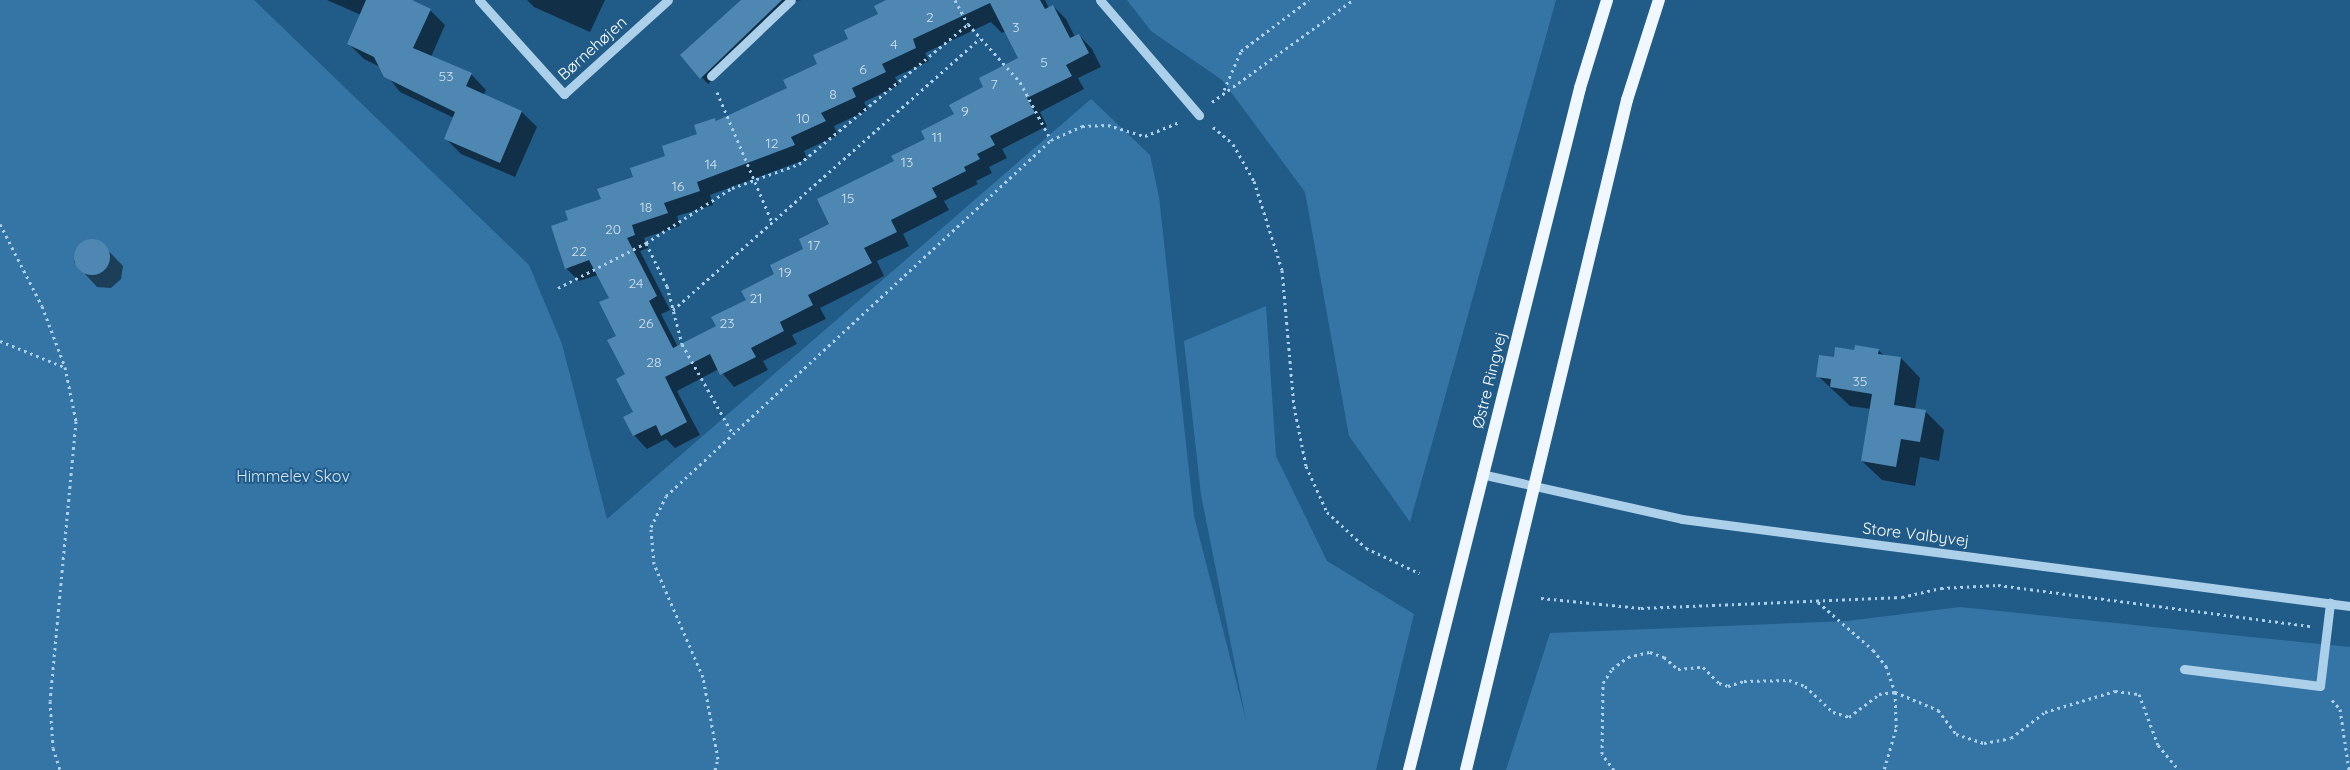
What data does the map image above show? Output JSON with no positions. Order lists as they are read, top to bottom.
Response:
{
  "streets": {
    "main road": ["Østre Ringvej"],
    "street": ["Børnehøjen", "Store Valbyvej"]
  },
  "crossings": [
    ["Østre Ringvej", "Store Valbyvej"]
  ],
  "parks": ["Himmelev Skov"],
  "house_numbers": [
    "2",
    "3",
    "4",
    "5",
    "6",
    "53",
    "7",
    "8",
    "9",
    "10",
    "11",
    "12",
    "13",
    "14",
    "16",
    "15",
    "18",
    "20",
    "17",
    "22",
    "19",
    "24",
    "21",
    "26",
    "23",
    "28",
    "35"
  ]
}
